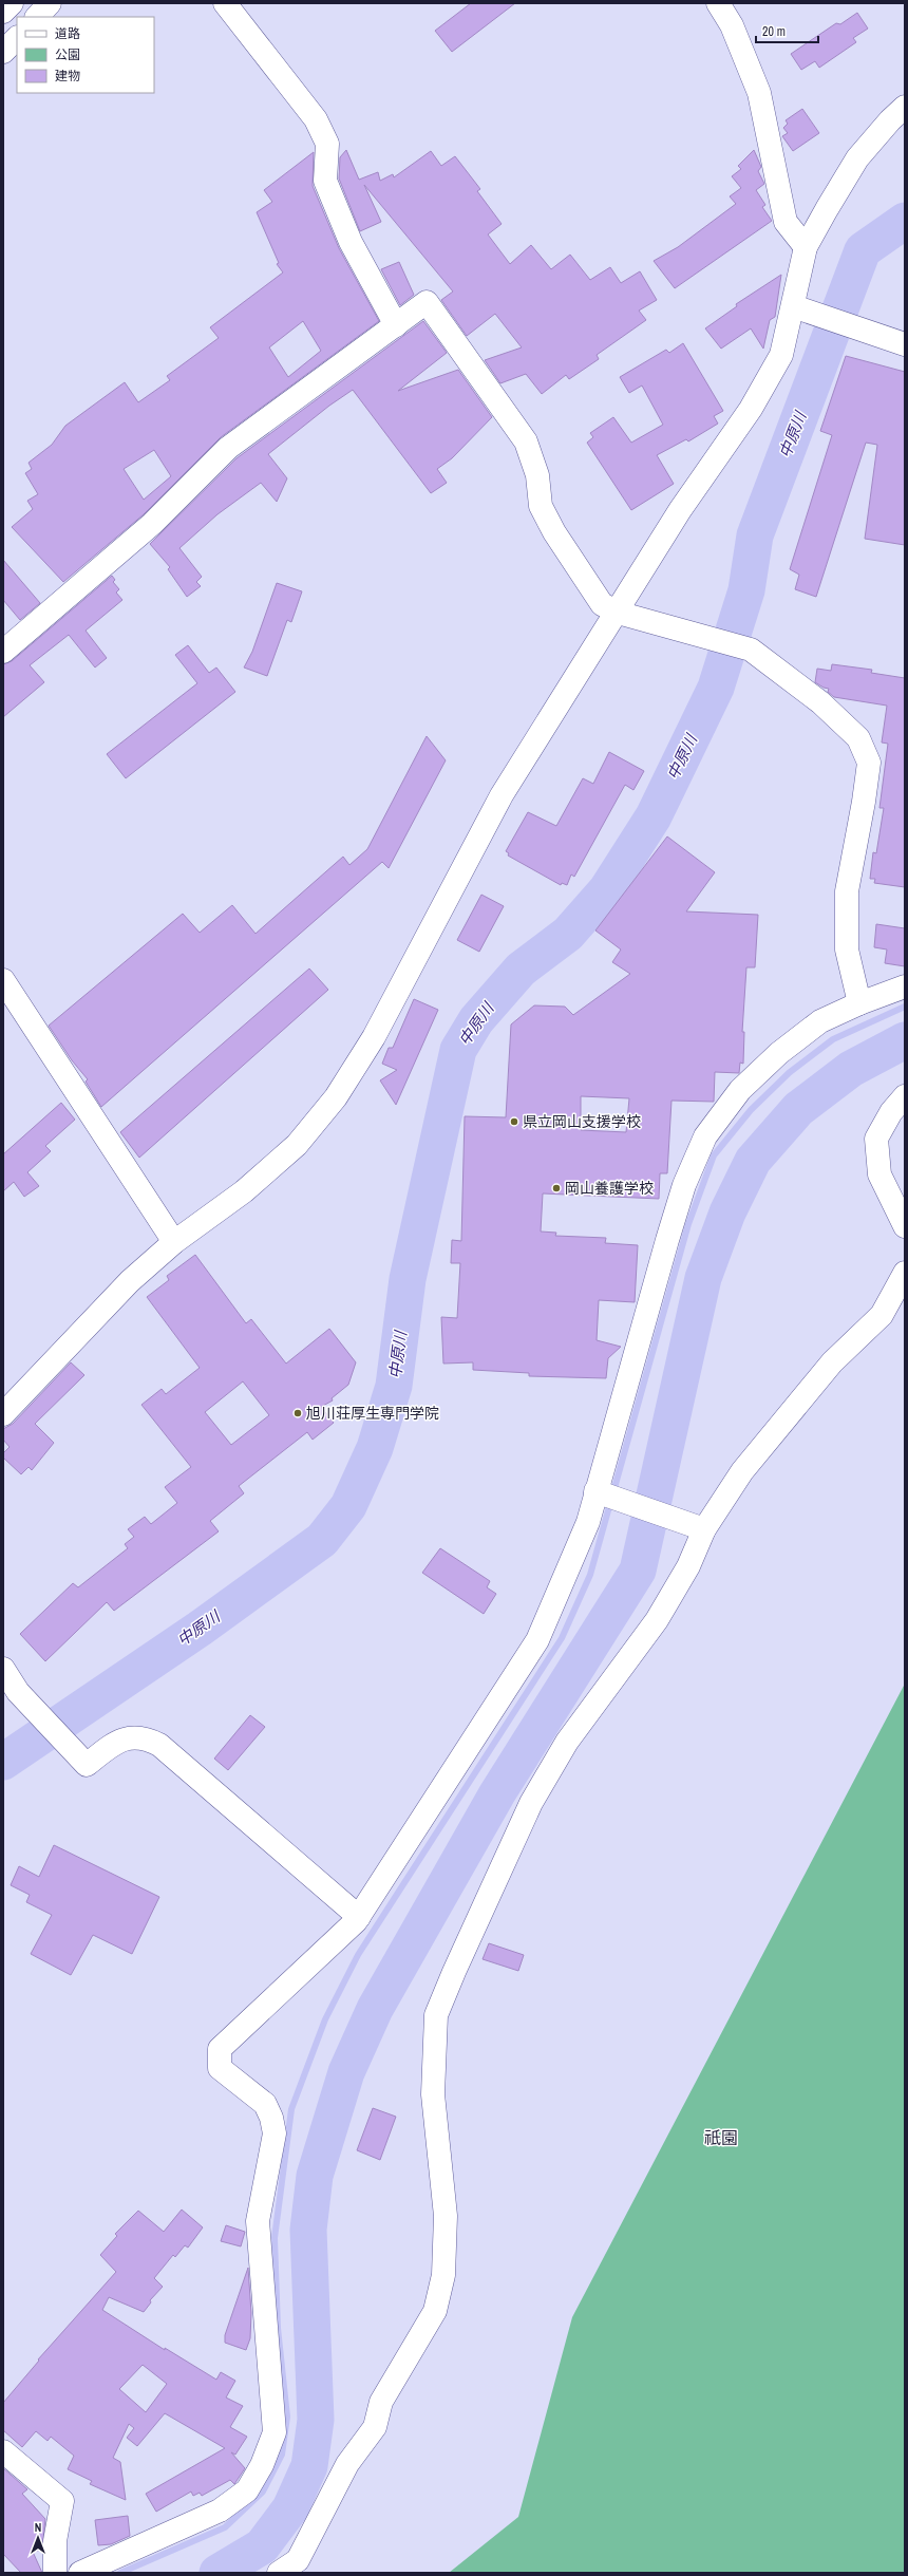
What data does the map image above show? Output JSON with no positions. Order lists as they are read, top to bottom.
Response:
{
  "districts": ["祇園"],
  "water": ["中原川"],
  "places": ["県立岡山支援学校", "岡山養護学校", "旭川荘厚生専門学院"],
  "legend": ["道路", "公園", "建物"],
  "scale_bar": "20 m",
  "north": "top"
}
